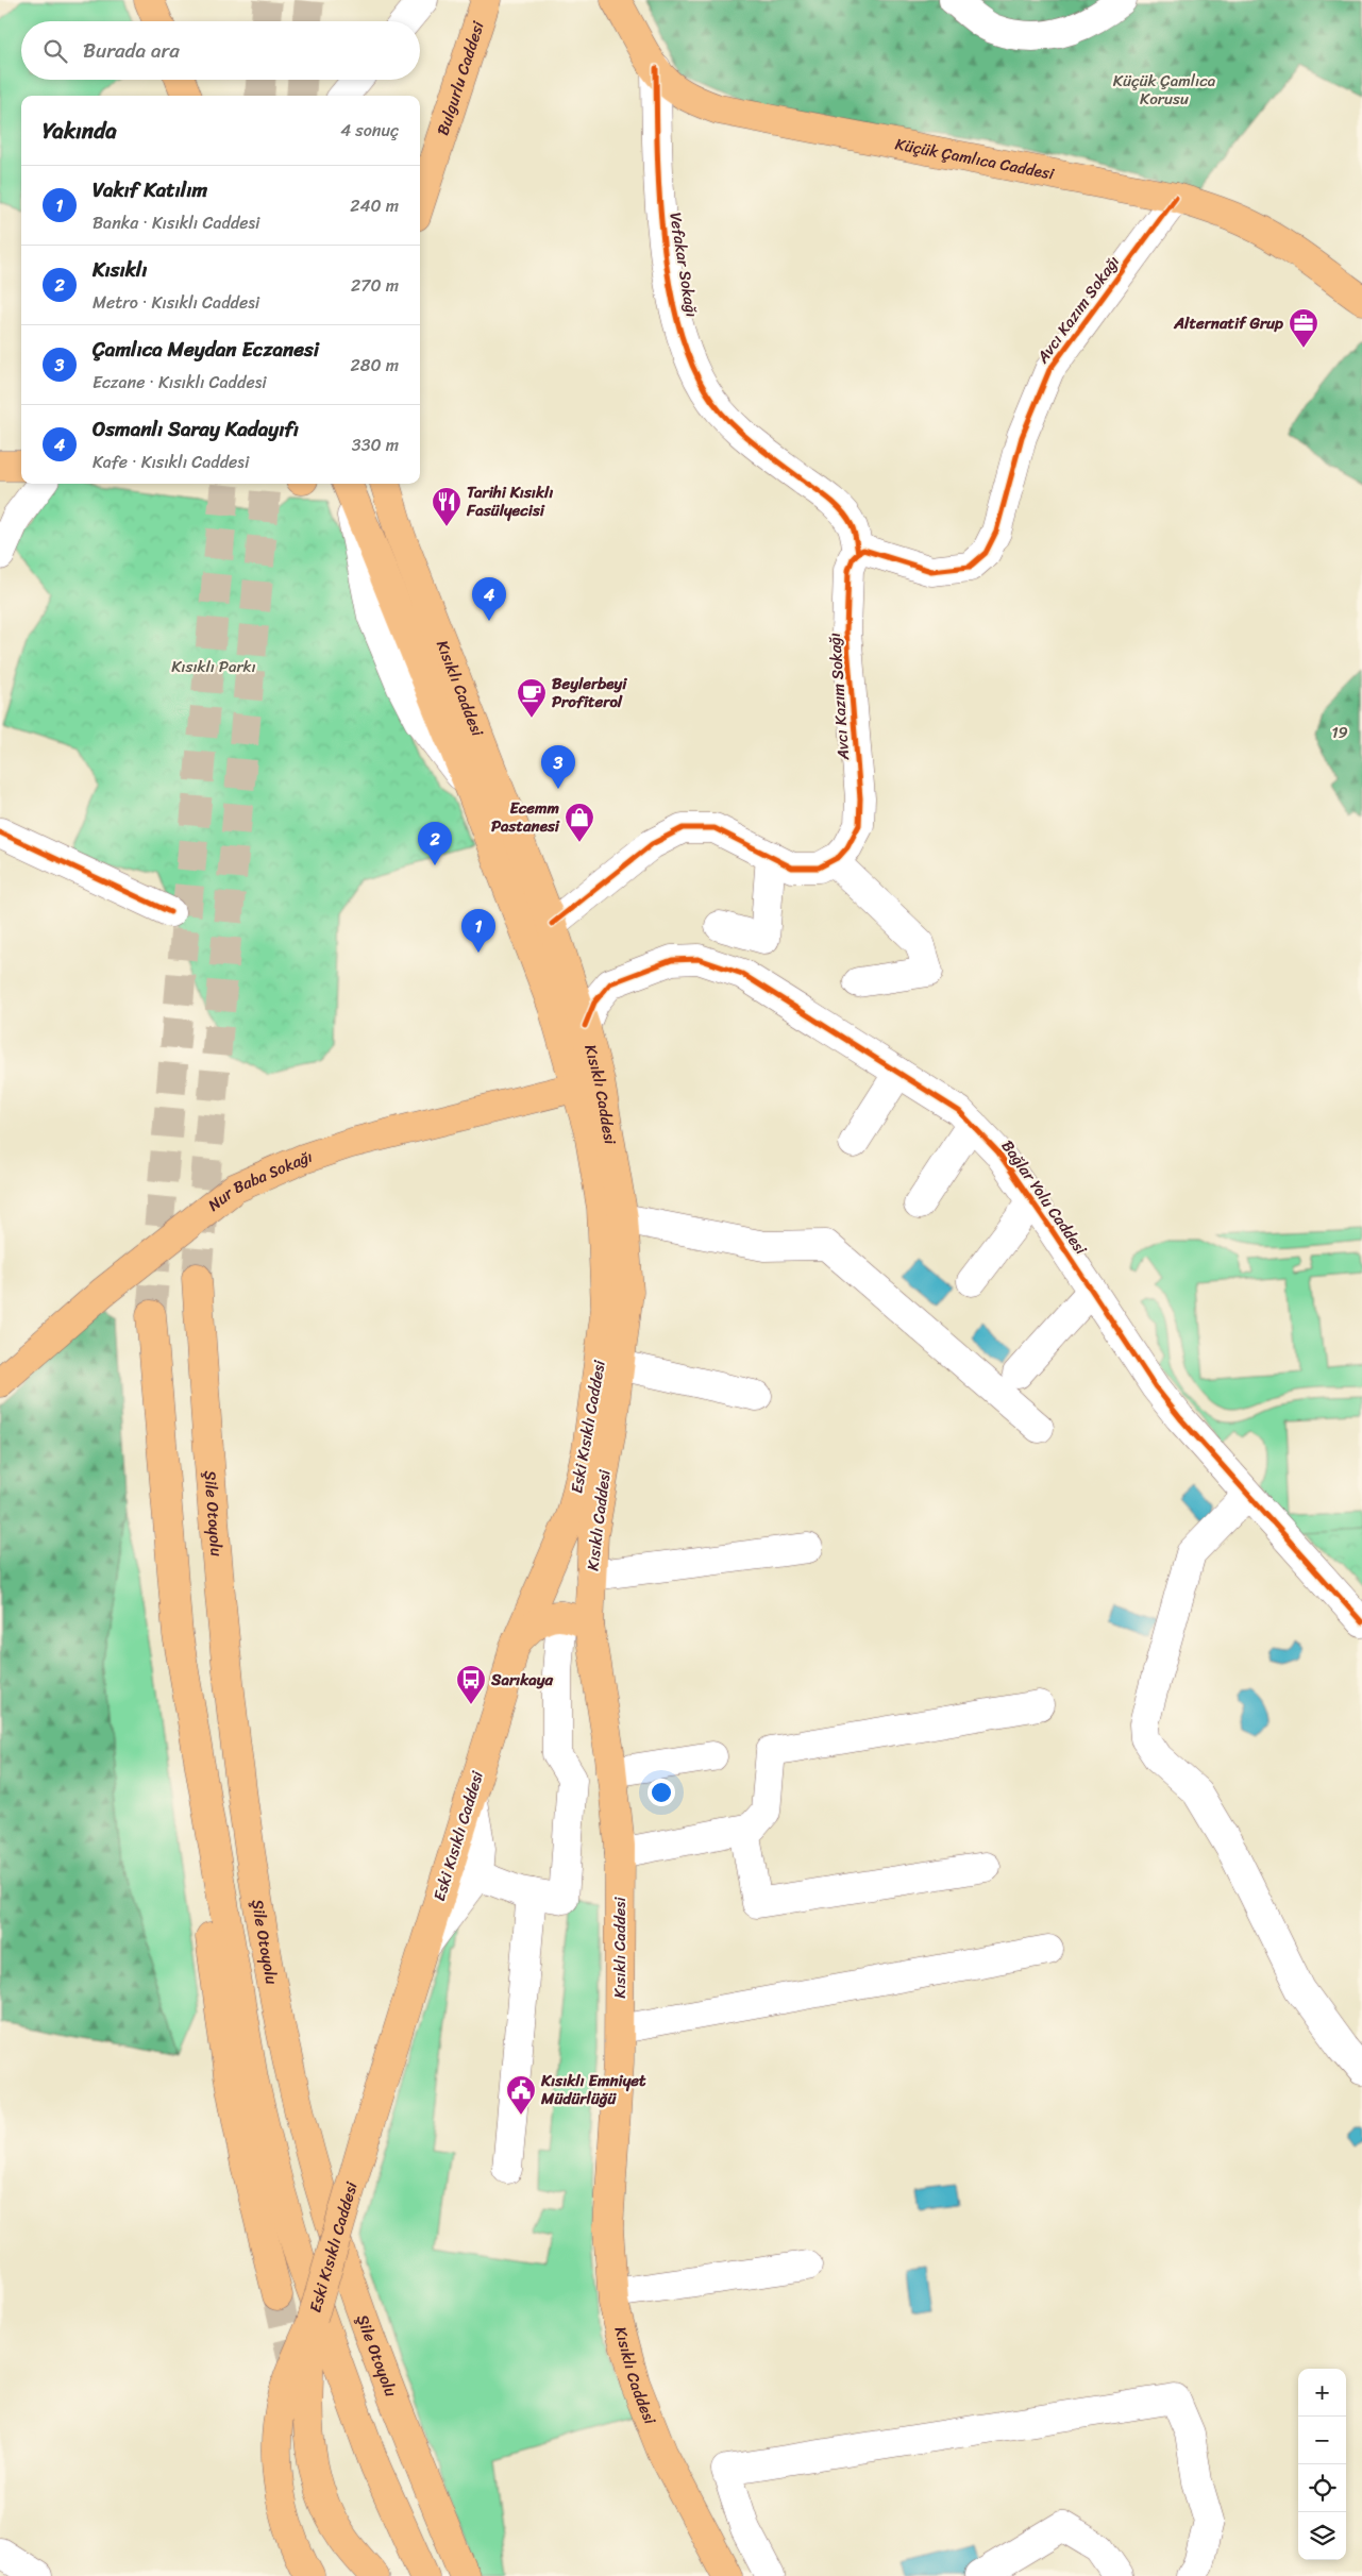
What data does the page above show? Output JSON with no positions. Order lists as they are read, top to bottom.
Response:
{
  "streets": {
    "main road": [
      "Bulgurlu Caddesi",
      "Küçük Çamlıca Caddesi",
      "Kısıklı Caddesi",
      "Nur Baba Sokağı",
      "Eski Kısıklı Caddesi",
      "Şile Otoyolu"
    ],
    "street": ["Vefakar Sokağı", "Avcı Kazım Sokağı", "Bağlar Yolu Caddesi"]
  },
  "crossings": [
    ["Küçük Çamlıca Caddesi", "Vefakar Sokağı"],
    ["Küçük Çamlıca Caddesi", "Avcı Kazım Sokağı"],
    ["Vefakar Sokağı", "Avcı Kazım Sokağı"],
    ["Avcı Kazım Sokağı", "Kısıklı Caddesi"],
    ["Kısıklı Caddesi", "Nur Baba Sokağı"],
    ["Kısıklı Caddesi", "Bağlar Yolu Caddesi"],
    ["Kısıklı Caddesi", "Eski Kısıklı Caddesi"],
    ["Nur Baba Sokağı", "Eski Kısıklı Caddesi"]
  ],
  "parks": ["Küçük Çamlıca Korusu", "Kısıklı Parkı", "19"],
  "places": {
    "office": ["Alternatif Grup"],
    "restaurant": ["Tarihi Kısıklı Fasülyecisi"],
    "cafe": ["Beylerbeyi Profiterol"],
    "shop": ["Ecemm Pastanesi"],
    "bus stop": ["Sarıkaya"],
    "public building": ["Kısıklı Emniyet Müdürlüğü"]
  },
  "page": {
    "search": "Burada ara",
    "heading": ["Yakında", "4 sonuç"],
    "list": [
      {
        "mark": "1",
        "name": "Vakıf Katılım",
        "note": "Banka · Kısıklı Caddesi",
        "value": "240 m"
      },
      {
        "mark": "2",
        "name": "Kısıklı",
        "note": "Metro · Kısıklı Caddesi",
        "value": "270 m"
      },
      {
        "mark": "3",
        "name": "Çamlıca Meydan Eczanesi",
        "note": "Eczane · Kısıklı Caddesi",
        "value": "280 m"
      },
      {
        "mark": "4",
        "name": "Osmanlı Saray Kadayıfı",
        "note": "Kafe · Kısıklı Caddesi",
        "value": "330 m"
      }
    ],
    "pins": [
      "4",
      "3",
      "2",
      "1"
    ],
    "map_buttons": ["+", "−"]
  }
}
